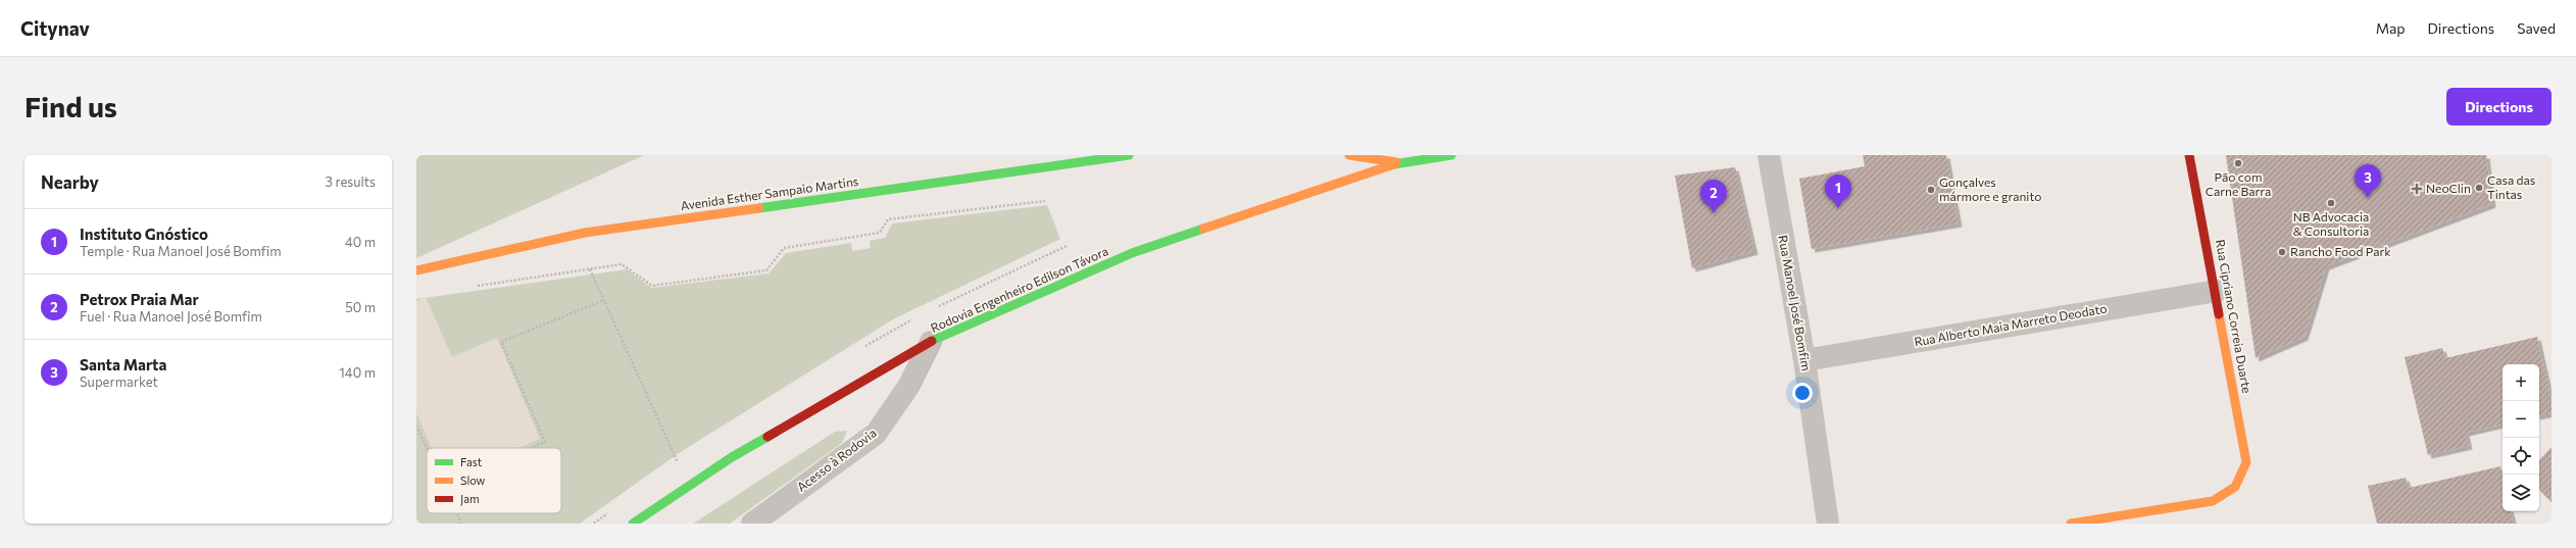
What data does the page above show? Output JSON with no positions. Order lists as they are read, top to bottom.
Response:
{
  "streets": {
    "street": [
      "Avenida Esther Sampaio Martins",
      "Rodovia Engenheiro Edilson Távora",
      "Rua Manoel José Bomfim",
      "Rua Cipriano Correia Duarte",
      "Rua Alberto Maia Marreto Deodato",
      "Acesso à Rodovia"
    ]
  },
  "crossings": [
    ["Rodovia Engenheiro Edilson Távora", "Acesso à Rodovia"],
    ["Rua Manoel José Bomfim", "Rua Alberto Maia Marreto Deodato"],
    ["Rua Cipriano Correia Duarte", "Rua Alberto Maia Marreto Deodato"]
  ],
  "places": {
    "other": [
      "Pão com Carne Barra",
      "Casa das Tintas",
      "Gonçalves mármore e granito",
      "NB Advocacia & Consultoria",
      "Rancho Food Park"
    ],
    "health": ["NeoClin"]
  },
  "legend": ["Fast", "Slow", "Jam"],
  "page": {
    "header": "Citynav",
    "nav": ["Map", "Directions", "Saved"],
    "buttons": "Directions",
    "title": "Find us",
    "heading": ["Nearby", "3 results"],
    "pins": ["3", "1", "2"],
    "list": [
      {
        "mark": "1",
        "name": "Instituto Gnóstico",
        "note": "Temple · Rua Manoel José Bomfim",
        "value": "40 m"
      },
      {
        "mark": "2",
        "name": "Petrox Praia Mar",
        "note": "Fuel · Rua Manoel José Bomfim",
        "value": "50 m"
      },
      {
        "mark": "3",
        "name": "Santa Marta",
        "note": "Supermarket",
        "value": "140 m"
      }
    ],
    "map_buttons": ["+", "−"]
  }
}
